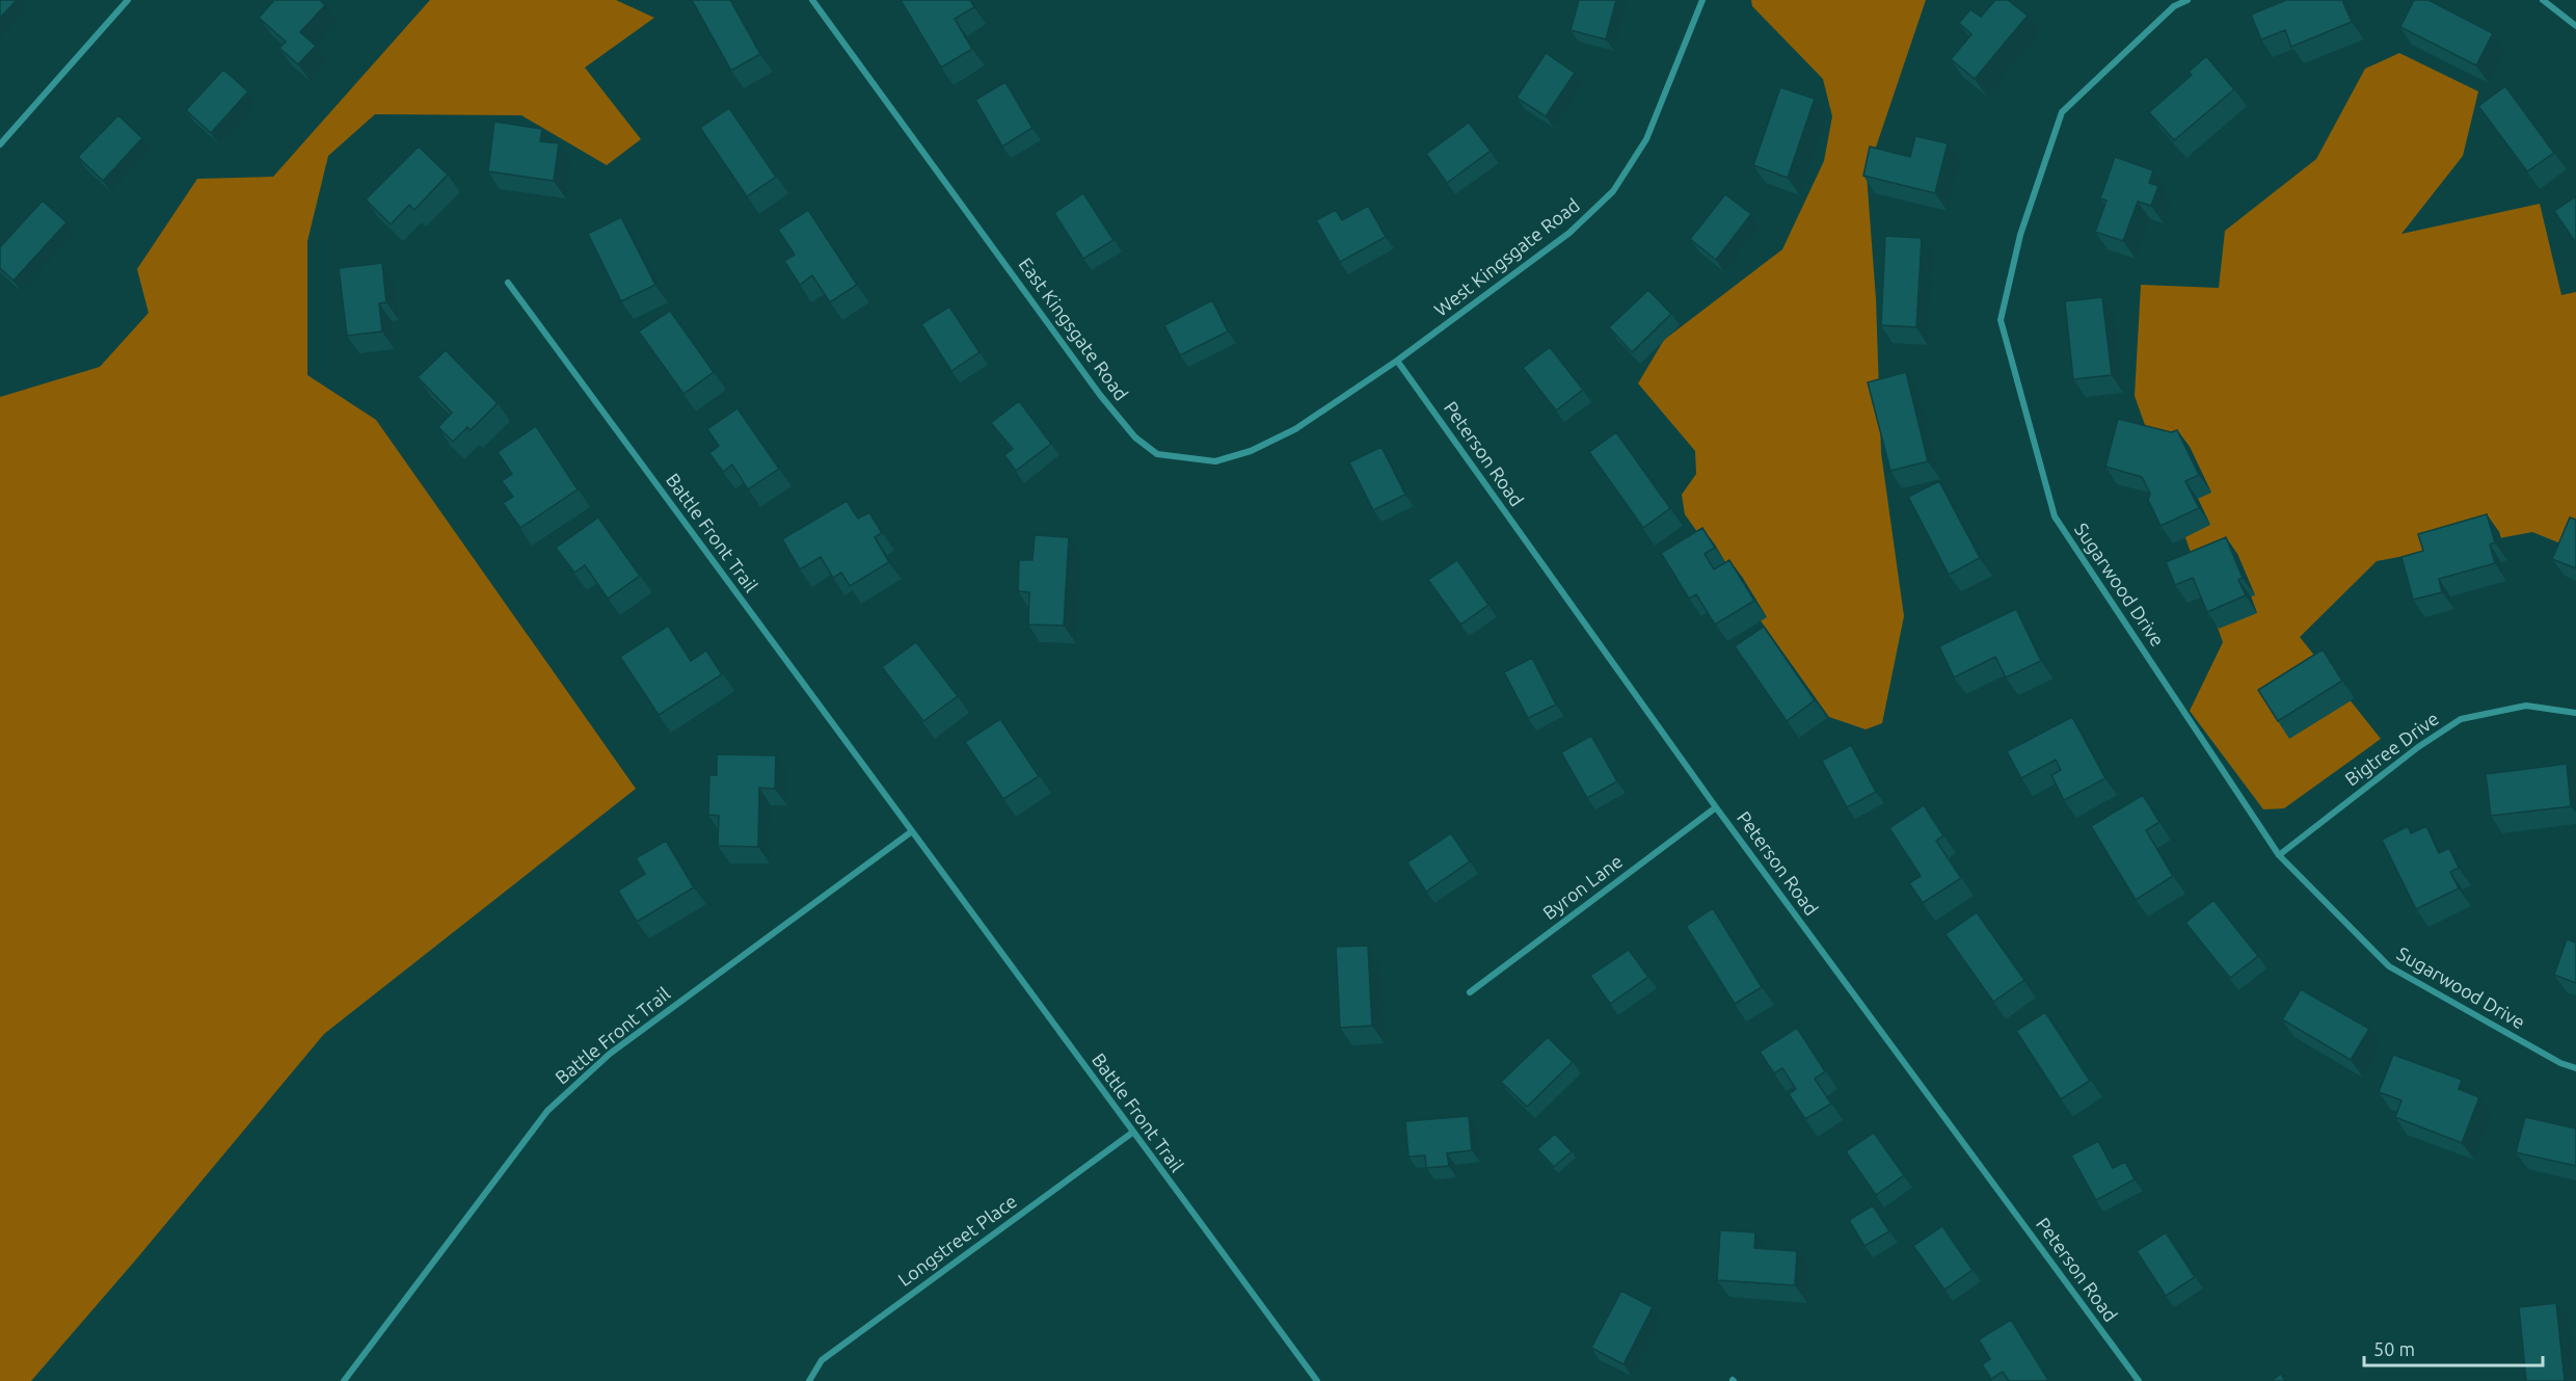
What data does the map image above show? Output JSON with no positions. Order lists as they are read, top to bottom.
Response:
{
  "streets": {
    "street": [
      "West Kingsgate Road",
      "East Kingsgate Road",
      "Peterson Road",
      "Battle Front Trail",
      "Sugarwood Drive",
      "Bigtree Drive",
      "Byron Lane",
      "Longstreet Place"
    ]
  },
  "crossings": [
    ["West Kingsgate Road", "East Kingsgate Road"],
    ["West Kingsgate Road", "Peterson Road"],
    ["East Kingsgate Road", "Peterson Road"],
    ["Peterson Road", "Byron Lane"],
    ["Battle Front Trail", "Longstreet Place"],
    ["Sugarwood Drive", "Bigtree Drive"]
  ],
  "scale_bar": "50 m"
}
